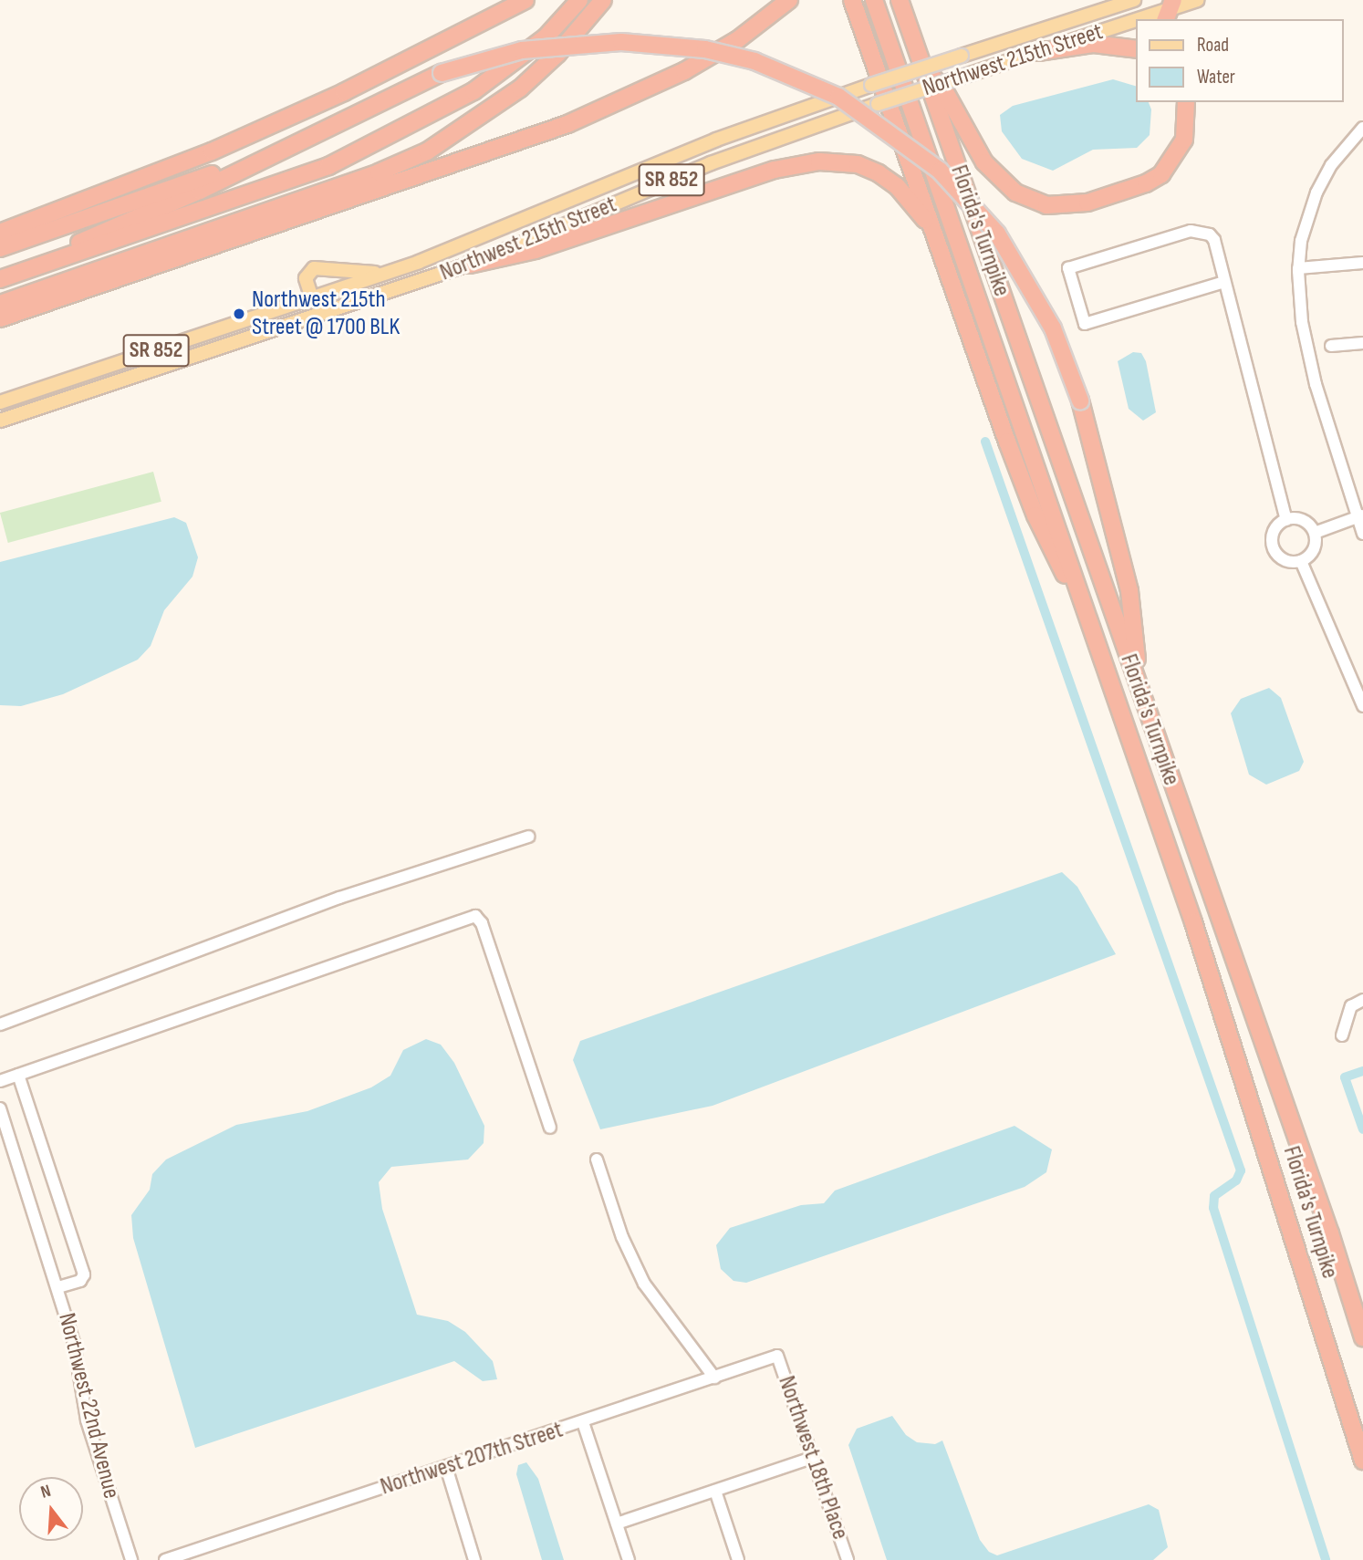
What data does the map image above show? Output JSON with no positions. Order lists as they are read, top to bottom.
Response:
{
  "streets": {
    "highway": ["Florida's Turnpike"],
    "main road": ["Northwest 215th Street", "SR 852"],
    "street": ["Northwest 22nd Avenue", "Northwest 18th Place", "Northwest 207th Street"]
  },
  "crossings": [
    ["Northwest 18th Place", "Northwest 207th Street"]
  ],
  "places": ["Northwest 215th Street @ 1700 BLK"],
  "legend": ["Road", "Water"],
  "north": "top"
}
